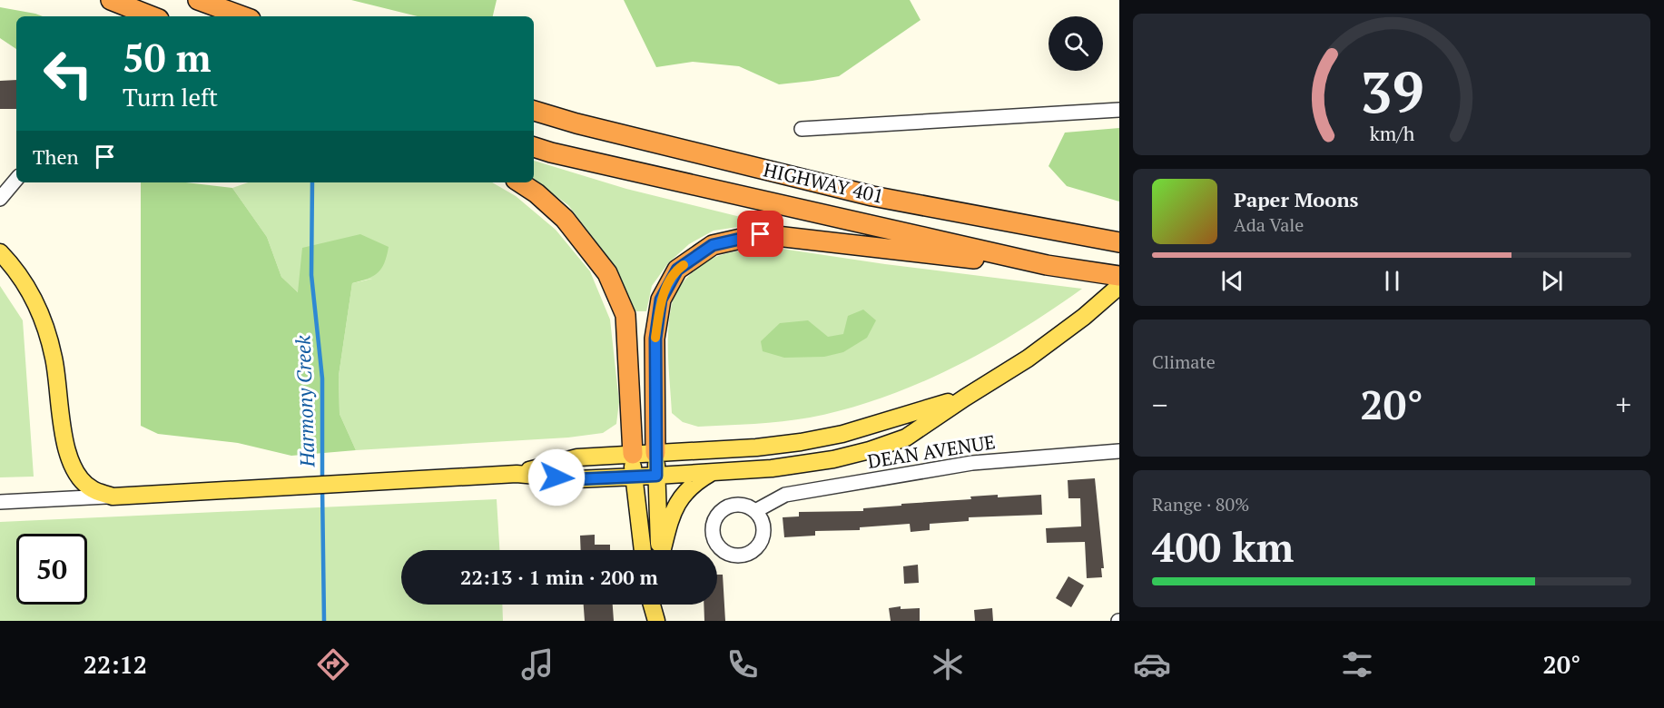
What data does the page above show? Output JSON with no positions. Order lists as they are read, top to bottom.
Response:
{
  "streets": {
    "highway": ["HIGHWAY 401"],
    "street": ["DEAN AVENUE"]
  },
  "water": ["Harmony Creek"],
  "page": {
    "turn": ["50 m", "Turn left"],
    "then": "Then",
    "song": ["Paper Moons", "Ada Vale"],
    "tile": [
      "Climate",
      ["Range · 80%", "400 km"]
    ],
    "heat": ["−", "20°", "+"],
    "limit": "50",
    "trip": "22:13 · 1 min · 200 m",
    "tabs": ["22:12", "20°"],
    "gauge": ["39", "km/h"]
  }
}
